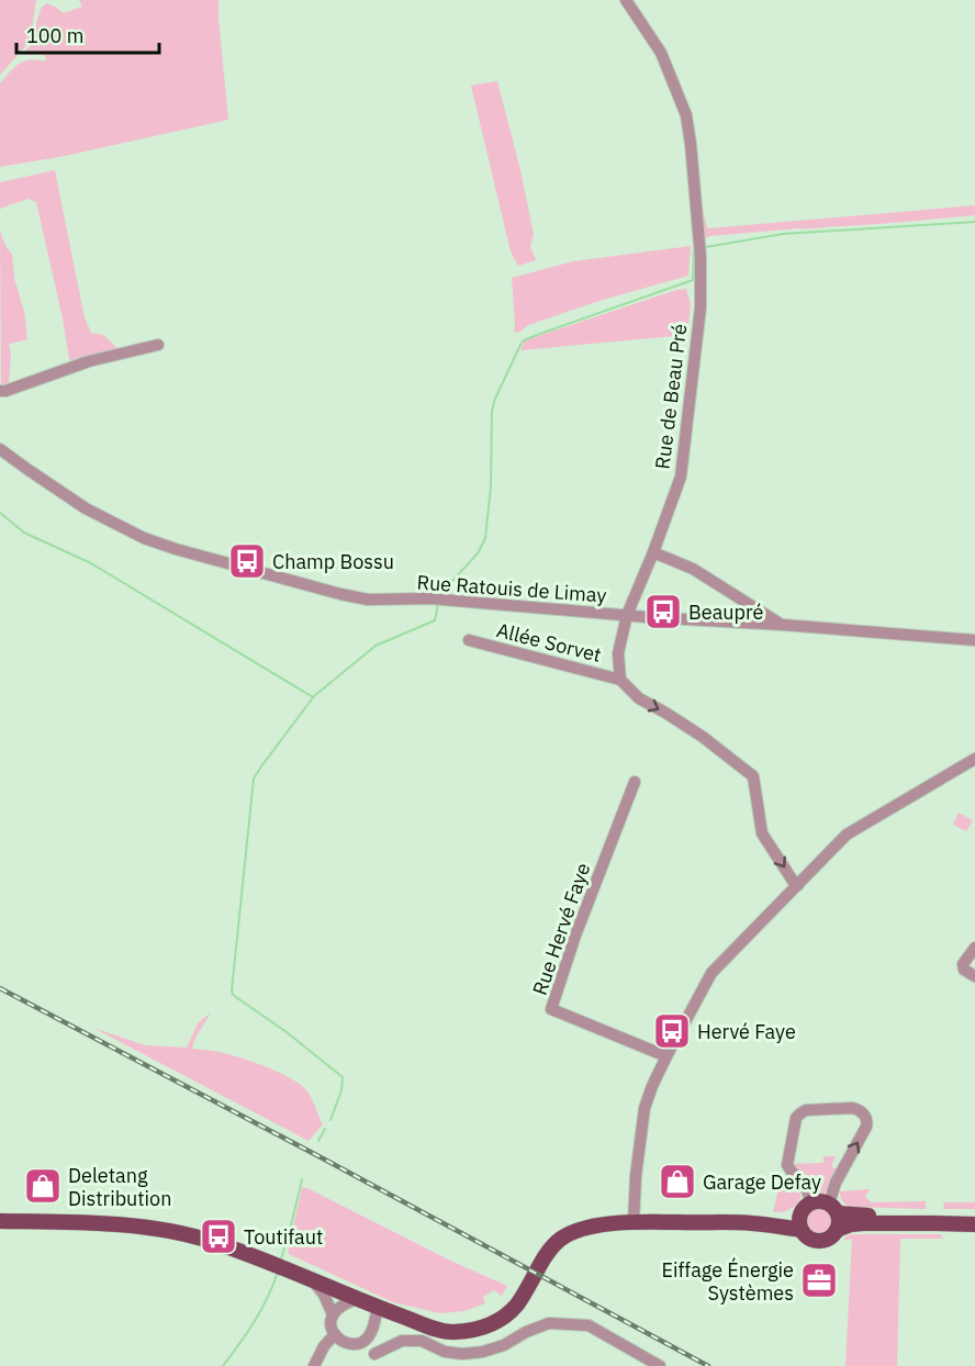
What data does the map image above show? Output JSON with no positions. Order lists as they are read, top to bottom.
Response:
{
  "streets": {
    "street": [
      "Rue de Beau Pré",
      "Rue Ratouis de Limay",
      "Allée Sorvet",
      "Rue Hervé Faye"
    ]
  },
  "crossings": [
    ["Rue de Beau Pré", "Rue Ratouis de Limay"],
    ["Rue de Beau Pré", "Allée Sorvet"]
  ],
  "places": {
    "bus stop": [
      "Champ Bossu",
      "Beaupré",
      "Hervé Faye",
      "Toutifaut"
    ],
    "shop": ["Garage Defay", "Deletang Distribution"],
    "office": ["Eiffage Énergie Systèmes"]
  },
  "scale_bar": "100 m"
}
